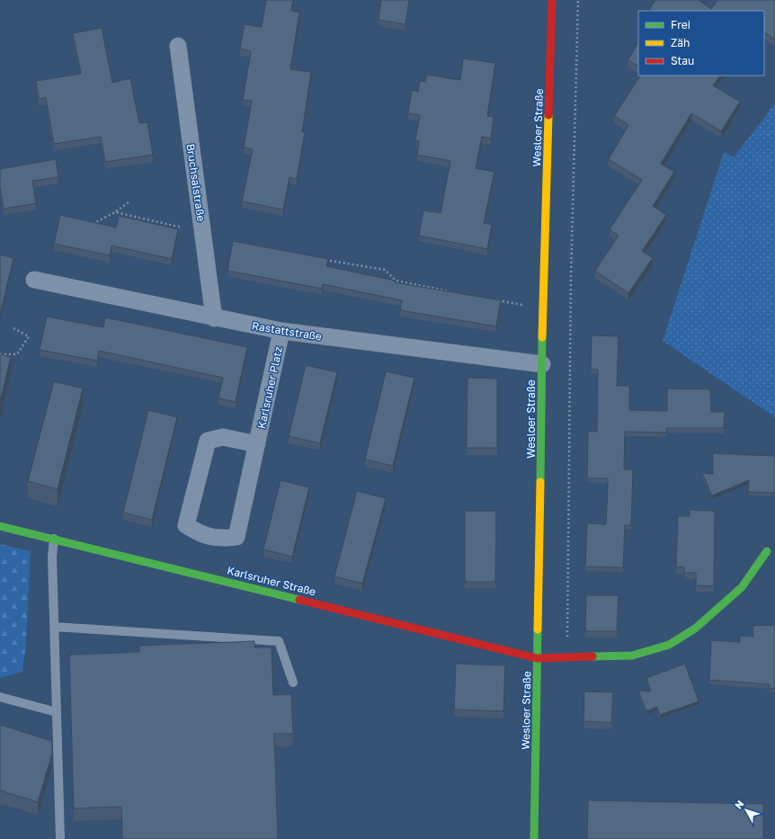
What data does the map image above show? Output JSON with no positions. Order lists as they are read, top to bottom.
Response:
{
  "streets": {
    "street": [
      "Wesloer Straße",
      "Bruchsalstraße",
      "Rastattstraße",
      "Karlsruher Platz",
      "Karlsruher Straße"
    ]
  },
  "crossings": [
    ["Wesloer Straße", "Rastattstraße"],
    ["Wesloer Straße", "Karlsruher Straße"],
    ["Bruchsalstraße", "Rastattstraße"],
    ["Rastattstraße", "Karlsruher Platz"]
  ],
  "legend": ["Frei", "Zäh", "Stau"],
  "north": "top left"
}
